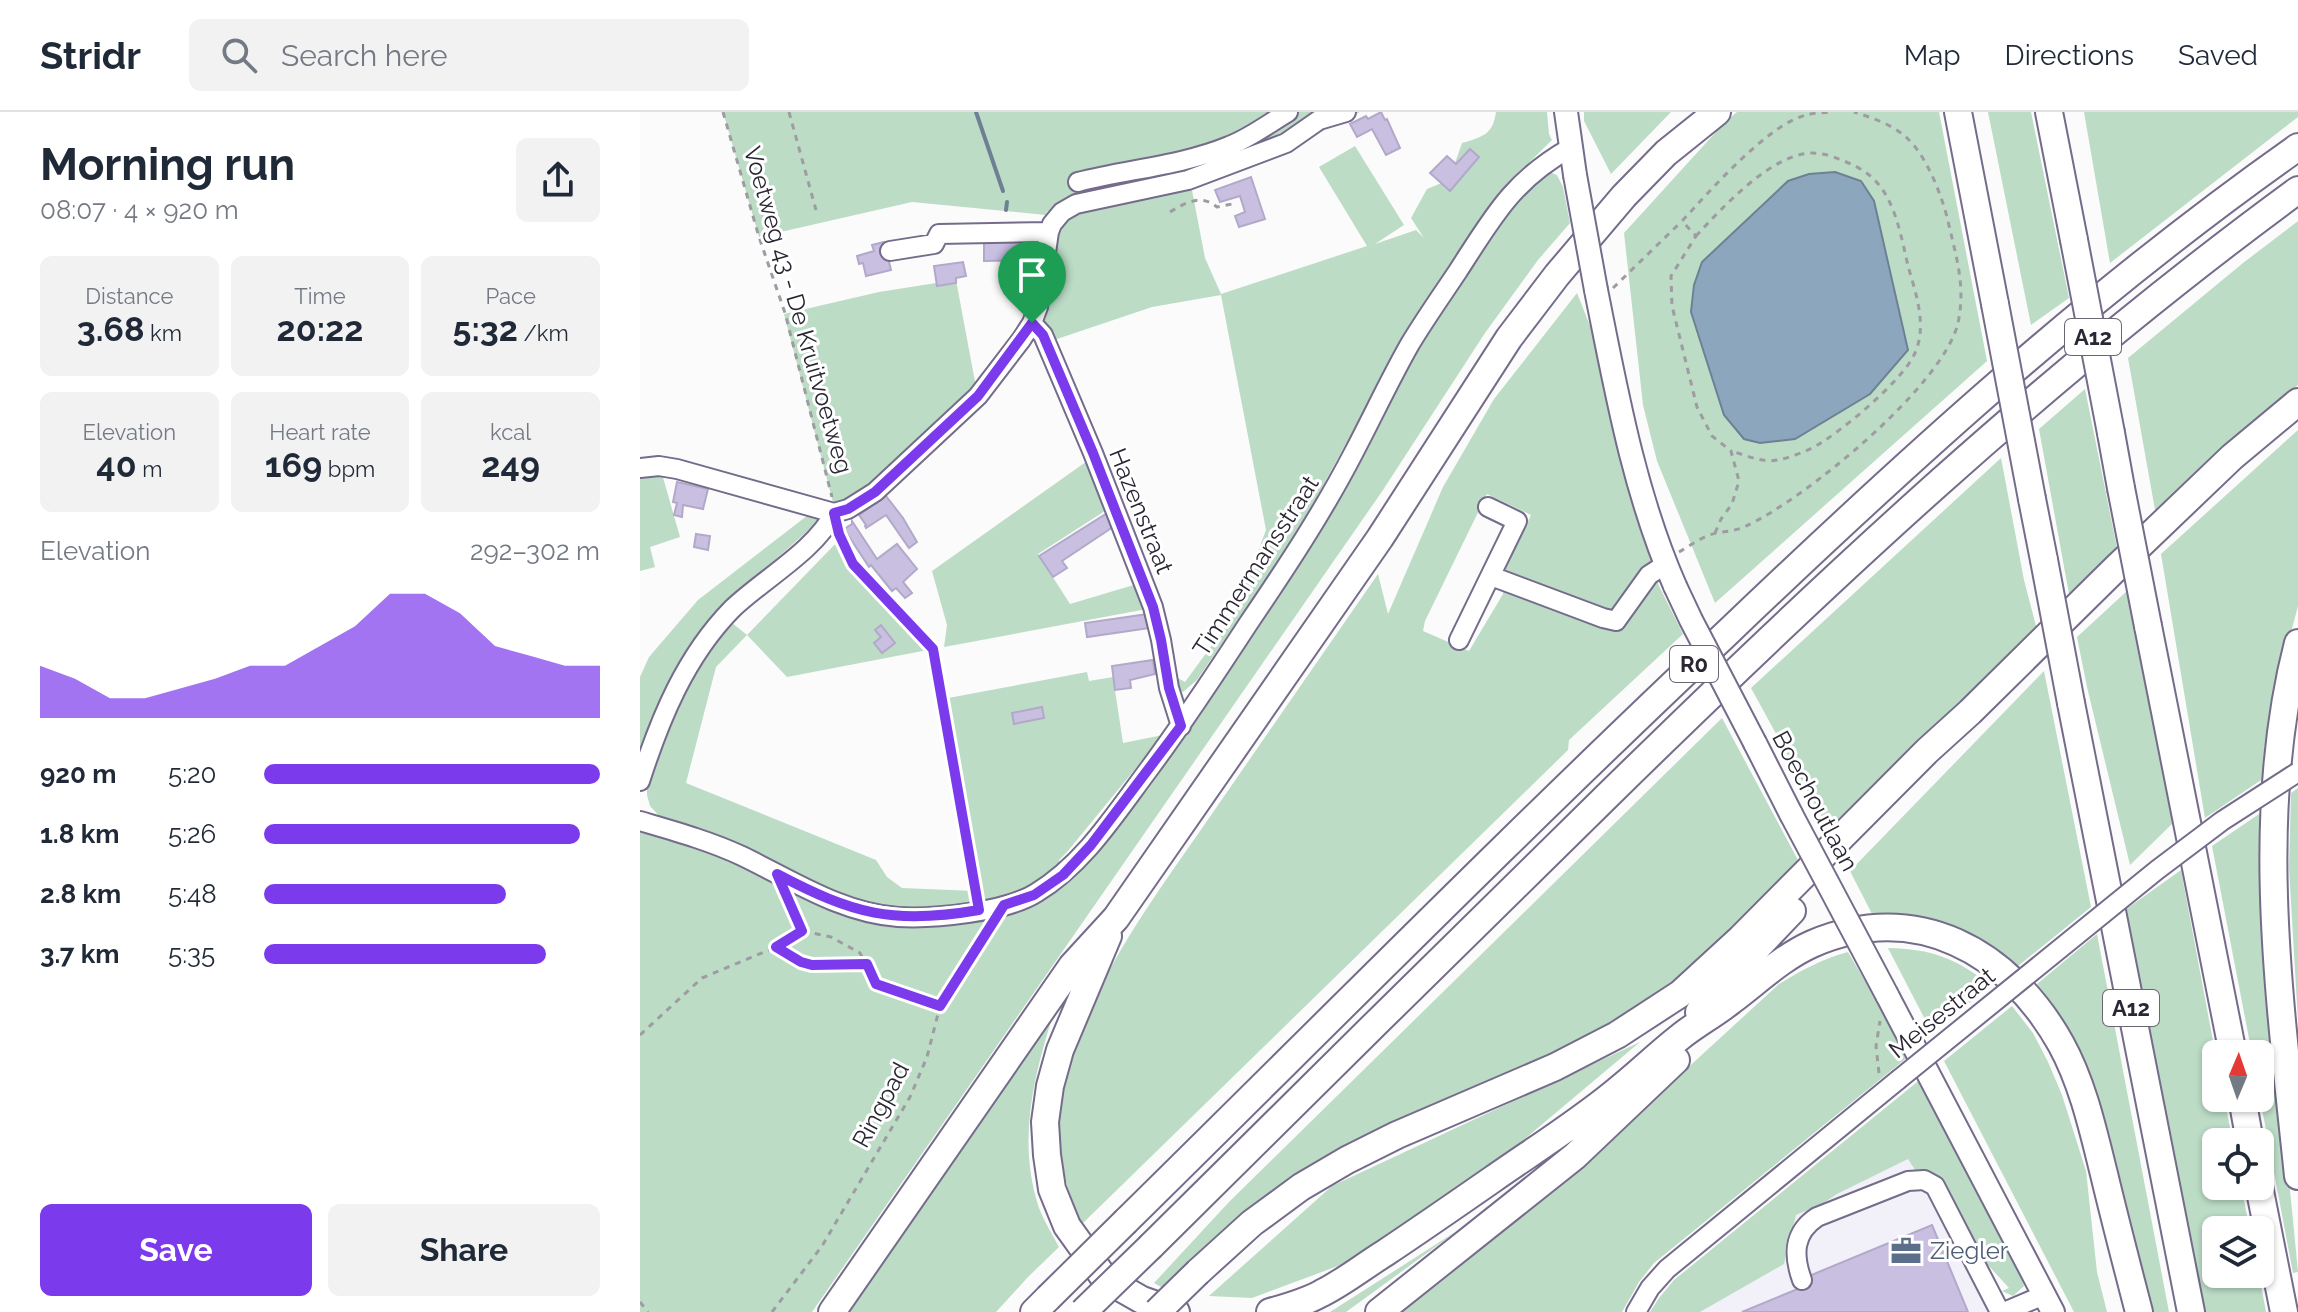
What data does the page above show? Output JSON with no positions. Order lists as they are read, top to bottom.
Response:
{
  "streets": {
    "highway": ["A12", "R0"],
    "main road": ["Boechoutlaan"],
    "street": ["Hazenstraat", "Timmermansstraat", "Meisestraat"],
    "path": ["Voetweg 43 - De Kruitvoetweg", "Ringpad"]
  },
  "crossings": [
    ["Voetweg 43 - De Kruitvoetweg", "Timmermansstraat"],
    ["Hazenstraat", "Timmermansstraat"],
    ["Timmermansstraat", "Boechoutlaan"],
    ["Timmermansstraat", "Ringpad"]
  ],
  "places": {
    "office": ["Ziegler"]
  },
  "north": "top",
  "page": {
    "header": "Stridr",
    "search": "Search here",
    "nav": ["Map", "Directions", "Saved"],
    "heading": ["Morning run", "08:07 · 4 × 920 m"],
    "stats": [
      ["Distance", "3.68 km"],
      ["Time", "20:22"],
      ["Pace", "5:32 /km"],
      ["Elevation", "40 m"],
      ["Heart rate", "169 bpm"],
      ["kcal", "249"]
    ],
    "chart": ["Elevation", "292–302 m"],
    "list": [
      {
        "name": "920 m",
        "note": "5:20"
      },
      {
        "name": "1.8 km",
        "note": "5:26"
      },
      {
        "name": "2.8 km",
        "note": "5:48"
      },
      {
        "name": "3.7 km",
        "note": "5:35"
      }
    ],
    "buttons": ["Save", "Share"]
  }
}
